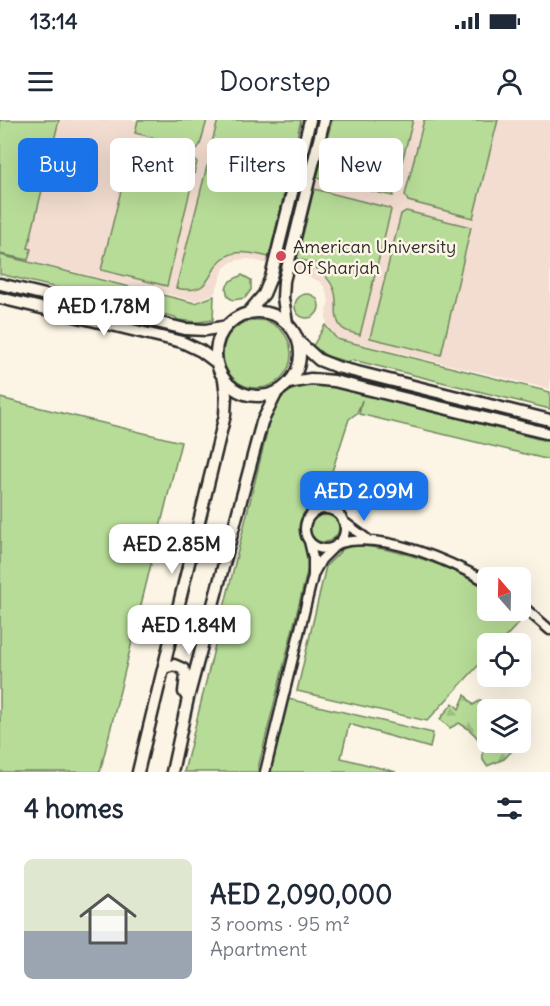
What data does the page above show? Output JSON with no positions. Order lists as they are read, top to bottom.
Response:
{
  "places": ["American University Of Sharjah"],
  "north": "top",
  "page": {
    "status": "13:14",
    "header": "Doorstep",
    "chip": [
      "Buy",
      "Rent",
      "Filters",
      "New"
    ],
    "price": [
      "AED 1.78M",
      "AED 2.09M",
      "AED 2.85M",
      "AED 1.84M"
    ],
    "heading": "4 homes",
    "list": [
      {
        "name": "AED 2,090,000",
        "note": "3 rooms · 95 m² · Apartment"
      }
    ]
  }
}
